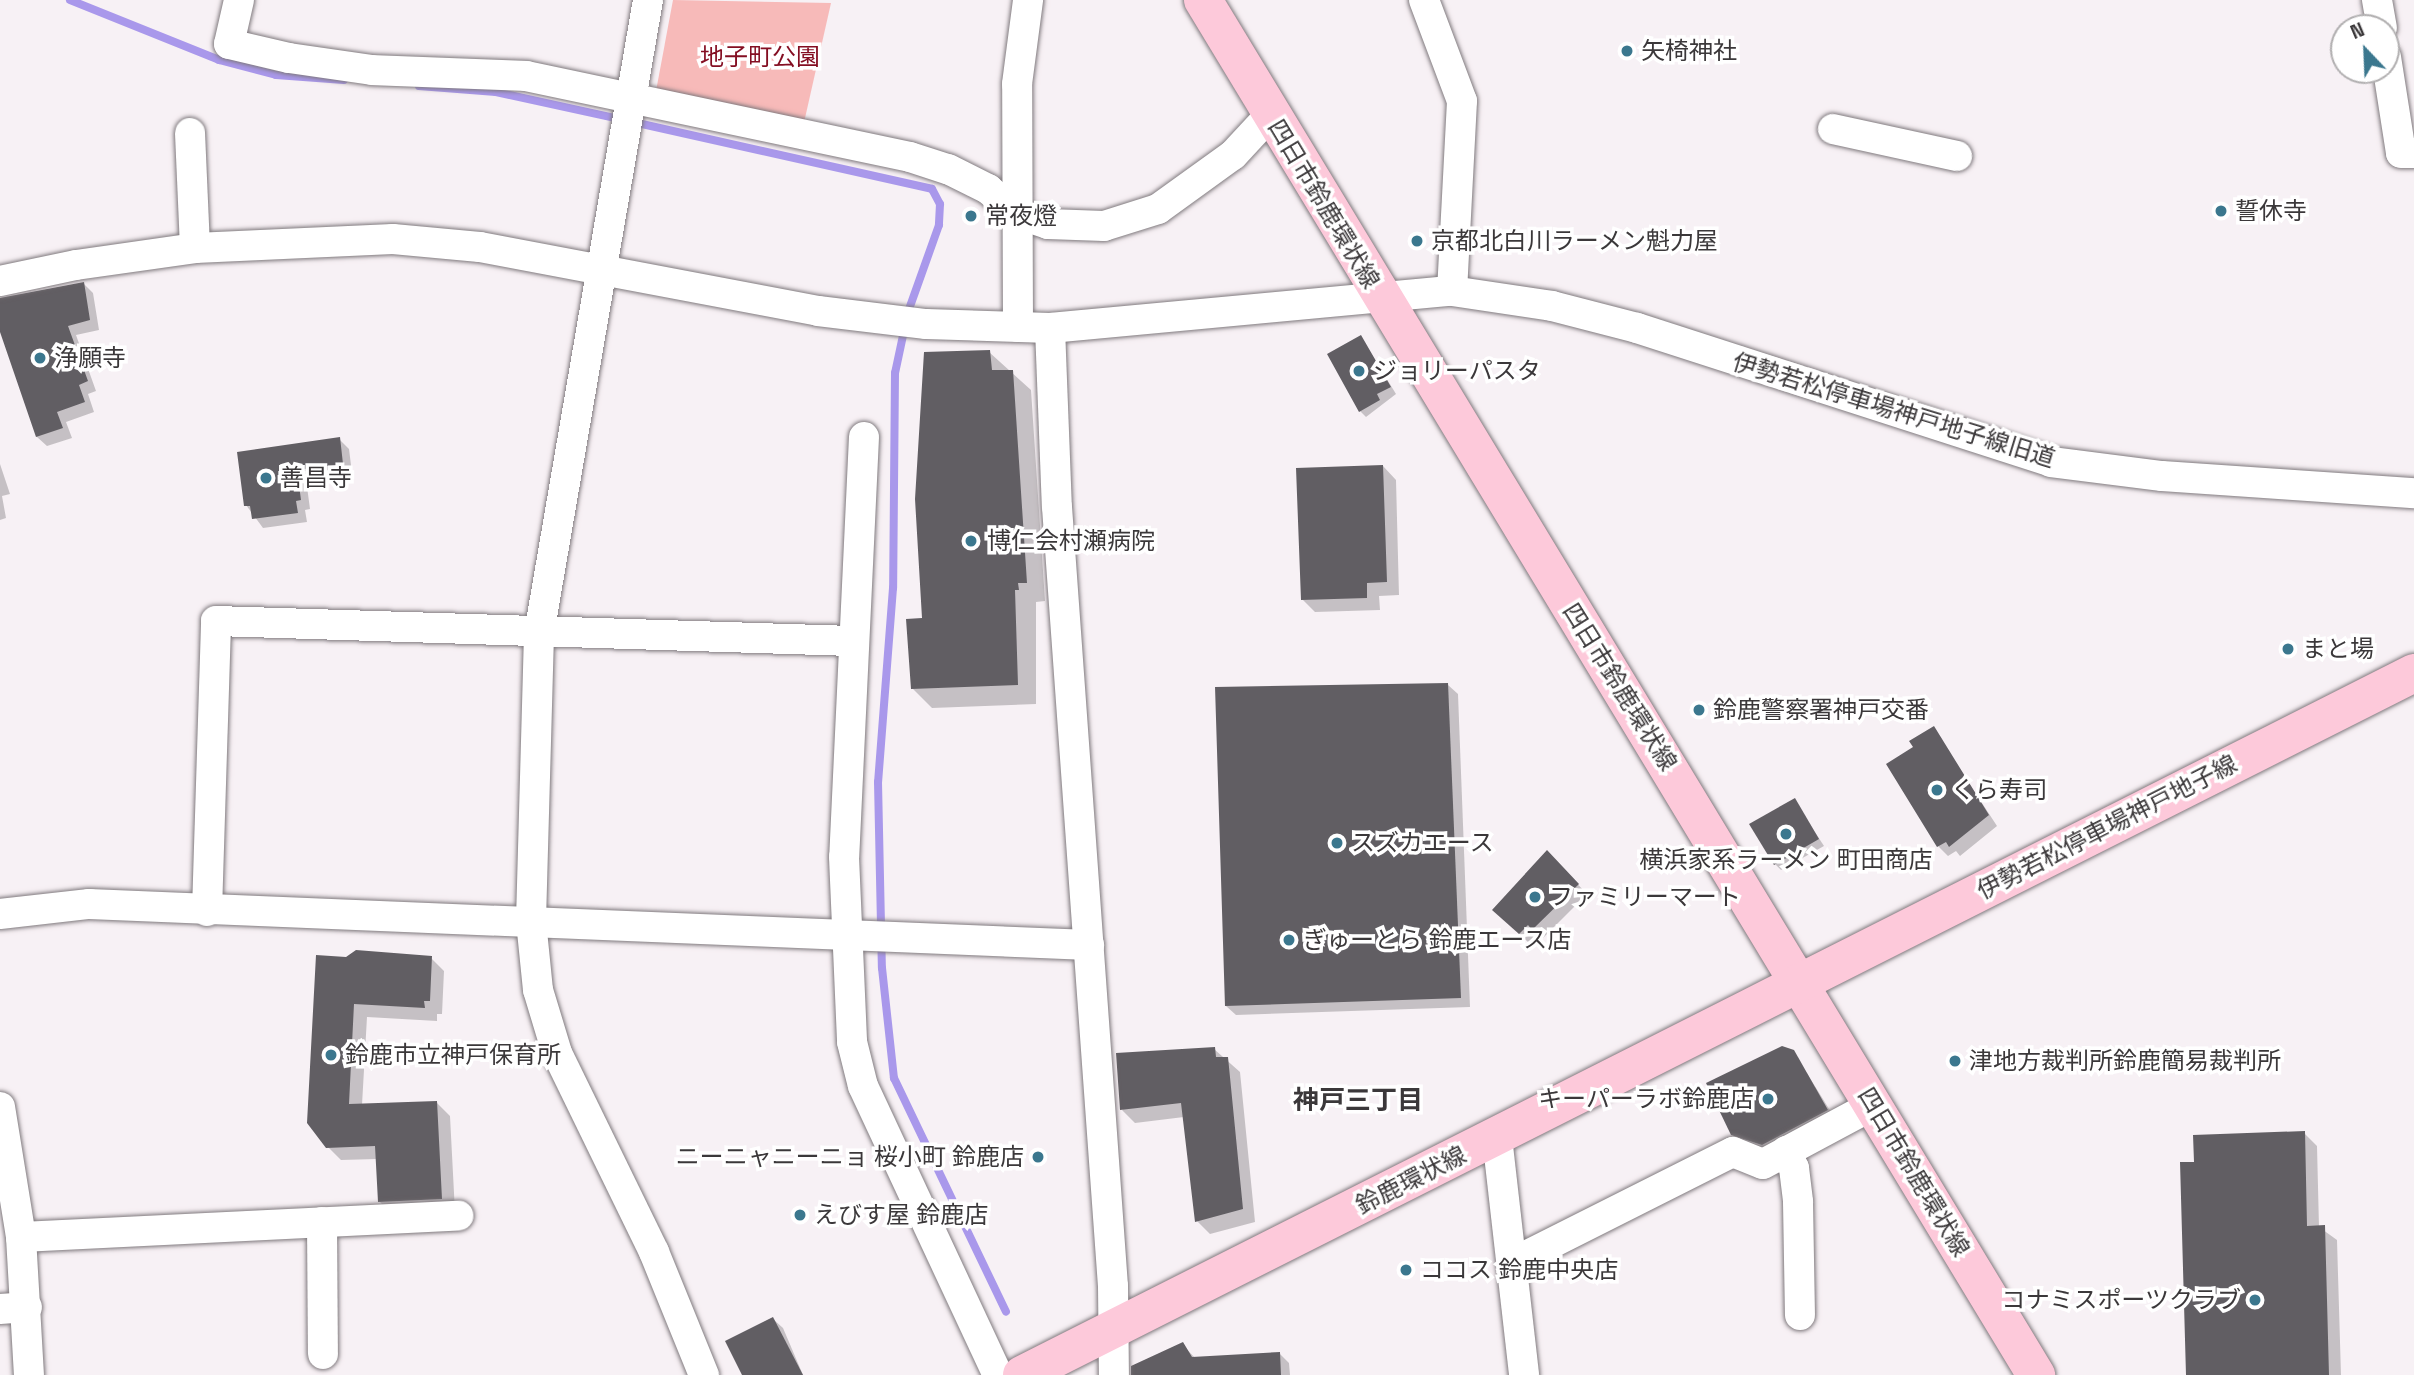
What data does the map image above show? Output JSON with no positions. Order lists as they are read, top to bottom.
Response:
{
  "streets": {
    "main road": ["四日市鈴鹿環状線", "伊勢若松停車場神戸地子線", "鈴鹿環状線"],
    "street": ["伊勢若松停車場神戸地子線旧道"]
  },
  "crossings": [
    ["四日市鈴鹿環状線", "伊勢若松停車場神戸地子線旧道"],
    ["四日市鈴鹿環状線", "伊勢若松停車場神戸地子線"],
    ["四日市鈴鹿環状線", "鈴鹿環状線"],
    ["伊勢若松停車場神戸地子線", "鈴鹿環状線"]
  ],
  "districts": ["神戸三丁目"],
  "parks": ["地子町公園"],
  "places": [
    "矢椅神社",
    "誓休寺",
    "常夜燈",
    "京都北白川ラーメン魁力屋",
    "浄願寺",
    "ジョリーパスタ",
    "善昌寺",
    "博仁会村瀬病院",
    "まと場",
    "鈴鹿警察署神戸交番",
    "くら寿司",
    "横浜家系ラーメン 町田商店",
    "スズカエース",
    "ファミリーマート",
    "ぎゅーとら 鈴鹿エース店",
    "鈴鹿市立神戸保育所",
    "津地方裁判所鈴鹿簡易裁判所",
    "キーパーラボ鈴鹿店",
    "ニーニャニーニョ 桜小町 鈴鹿店",
    "えびす屋 鈴鹿店",
    "ココス 鈴鹿中央店",
    "コナミスポーツクラブ"
  ],
  "north": "top left"
}
